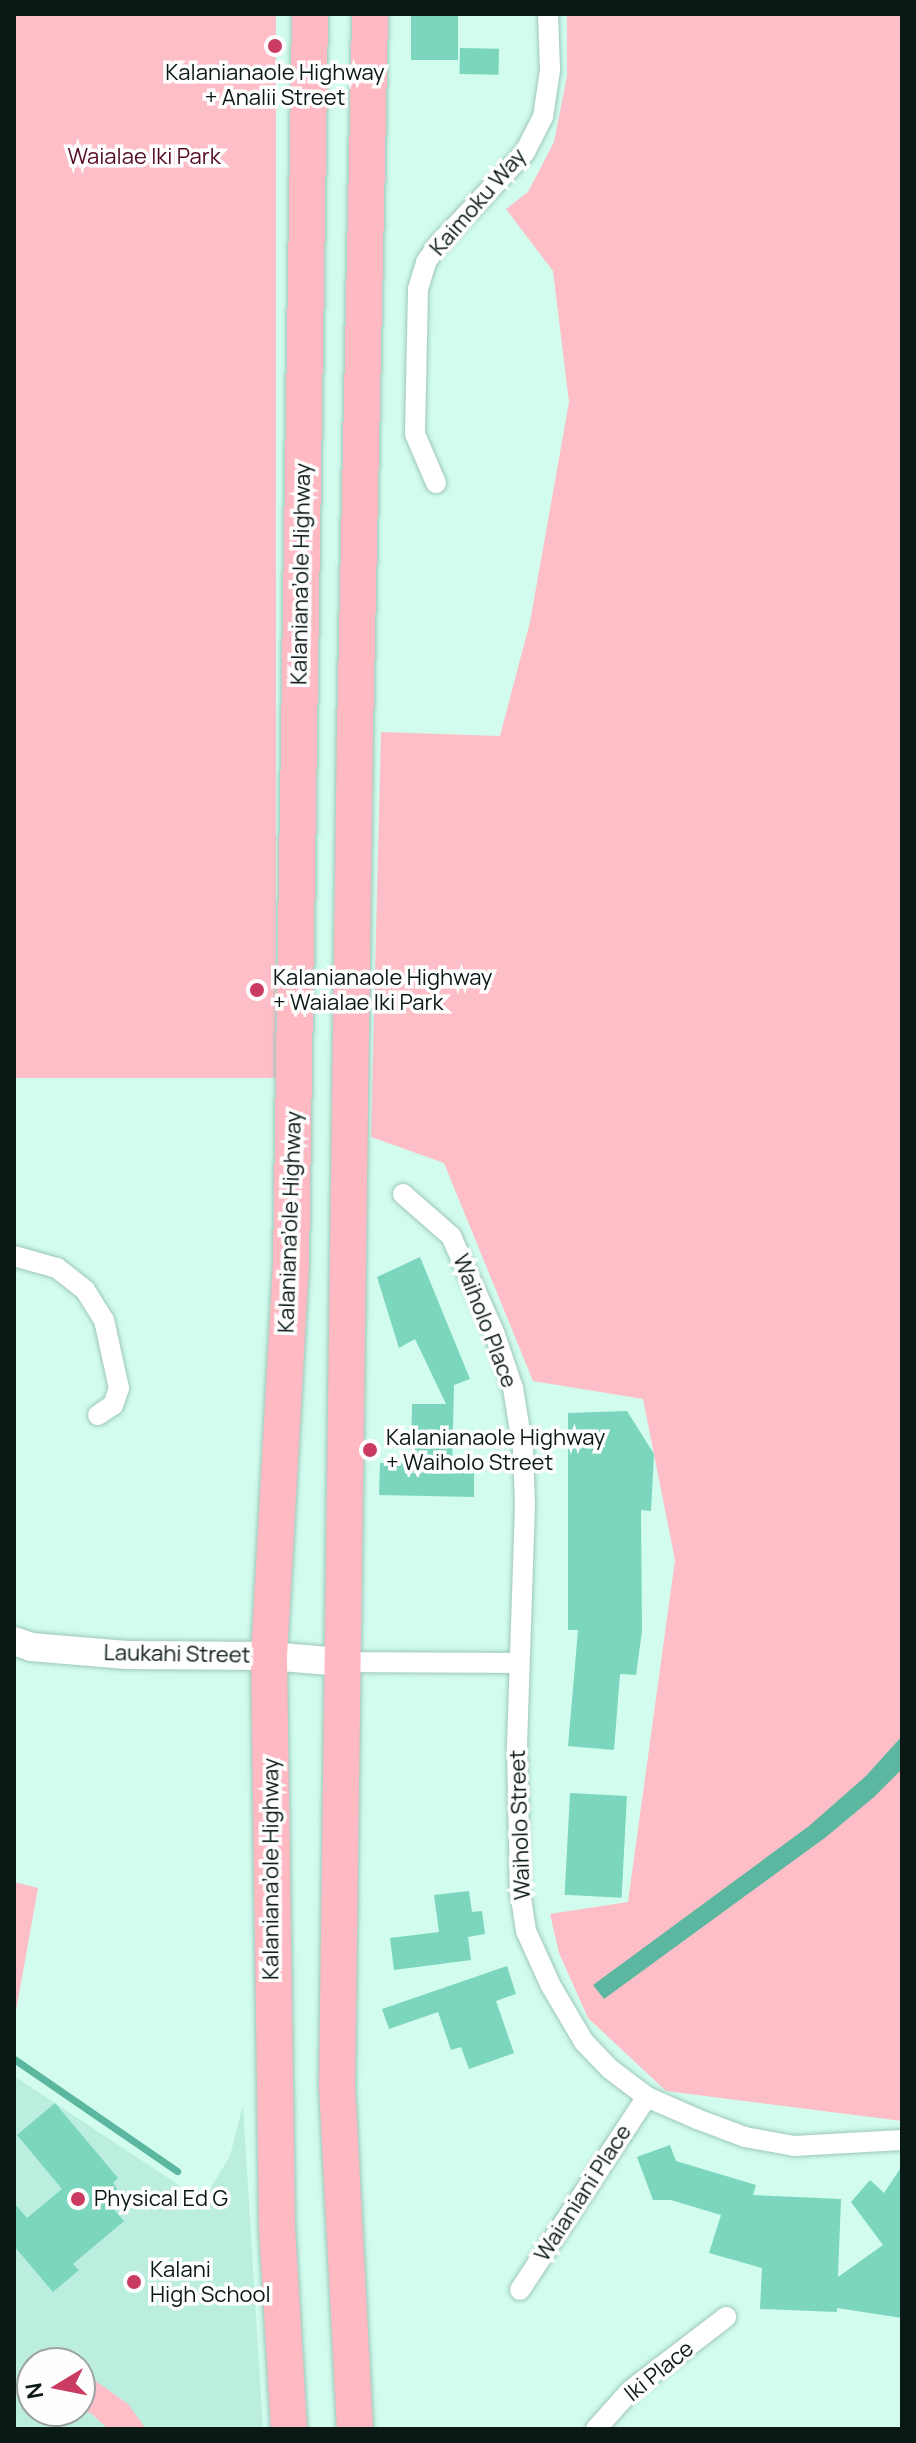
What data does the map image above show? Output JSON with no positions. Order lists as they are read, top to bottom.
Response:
{
  "streets": {
    "highway": ["Kalaniana’ole Highway"],
    "street": [
      "Kaimoku Way",
      "Waiholo Place",
      "Laukahi Street",
      "Waiholo Street",
      "Waianiani Place",
      "Iki Place"
    ]
  },
  "crossings": [
    ["Kalaniana’ole Highway", "Laukahi Street"],
    ["Waiholo Place", "Waiholo Street"],
    ["Waiholo Street", "Waianiani Place"]
  ],
  "parks": ["Waialae Iki Park"],
  "places": [
    "Kalanianaole Highway + Analii Street",
    "Kalanianaole Highway + Waialae Iki Park",
    "Kalanianaole Highway + Waiholo Street",
    "Physical Ed G",
    "Kalani High School"
  ],
  "north": "left"
}
